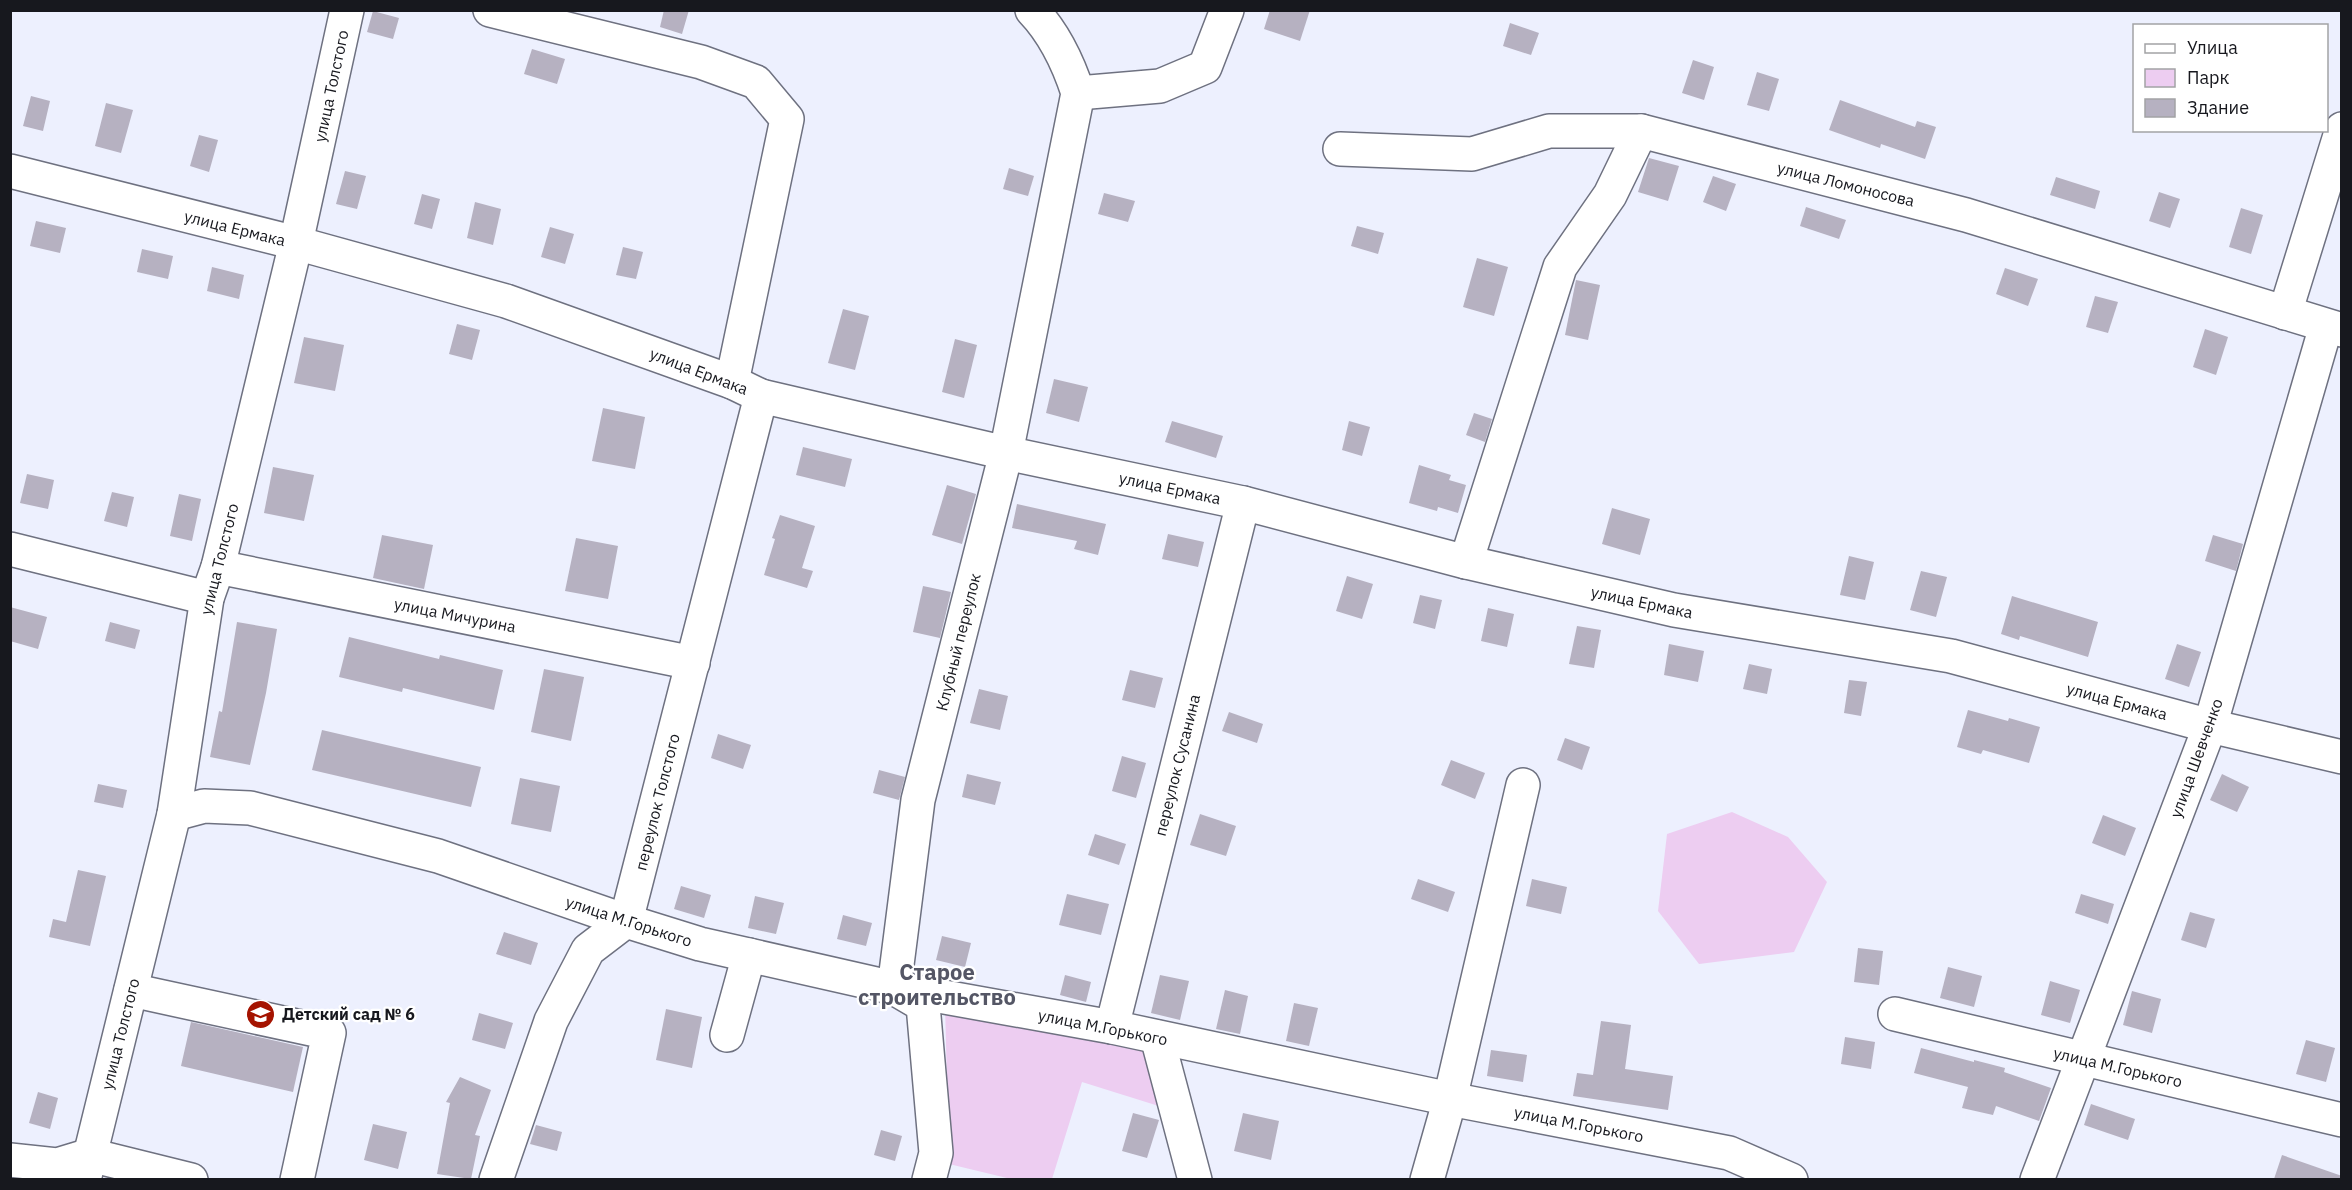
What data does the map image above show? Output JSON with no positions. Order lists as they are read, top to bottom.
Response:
{
  "streets": {
    "street": [
      "улица Толстого",
      "улица Ломоносова",
      "улица Ермака",
      "улица Мичурина",
      "Клубный переулок",
      "улица Шевченко",
      "переулок Сусанина",
      "переулок Толстого",
      "улица М.Горького"
    ]
  },
  "crossings": [
    ["улица Толстого", "улица Ермака"],
    ["улица Толстого", "улица Мичурина"],
    ["улица Толстого", "улица М.Горького"],
    ["улица Ломоносова", "улица Шевченко"],
    ["улица Ермака", "Клубный переулок"],
    ["улица Ермака", "улица Шевченко"],
    ["улица Ермака", "переулок Сусанина"],
    ["улица Ермака", "переулок Толстого"],
    ["улица Мичурина", "переулок Толстого"],
    ["Клубный переулок", "улица М.Горького"],
    ["улица Шевченко", "улица М.Горького"],
    ["переулок Сусанина", "улица М.Горького"],
    ["переулок Толстого", "улица М.Горького"]
  ],
  "districts": ["Старое строительство"],
  "places": {
    "school or university": ["Детский сад № 6"]
  },
  "legend": ["Улица", "Парк", "Здание"]
}
